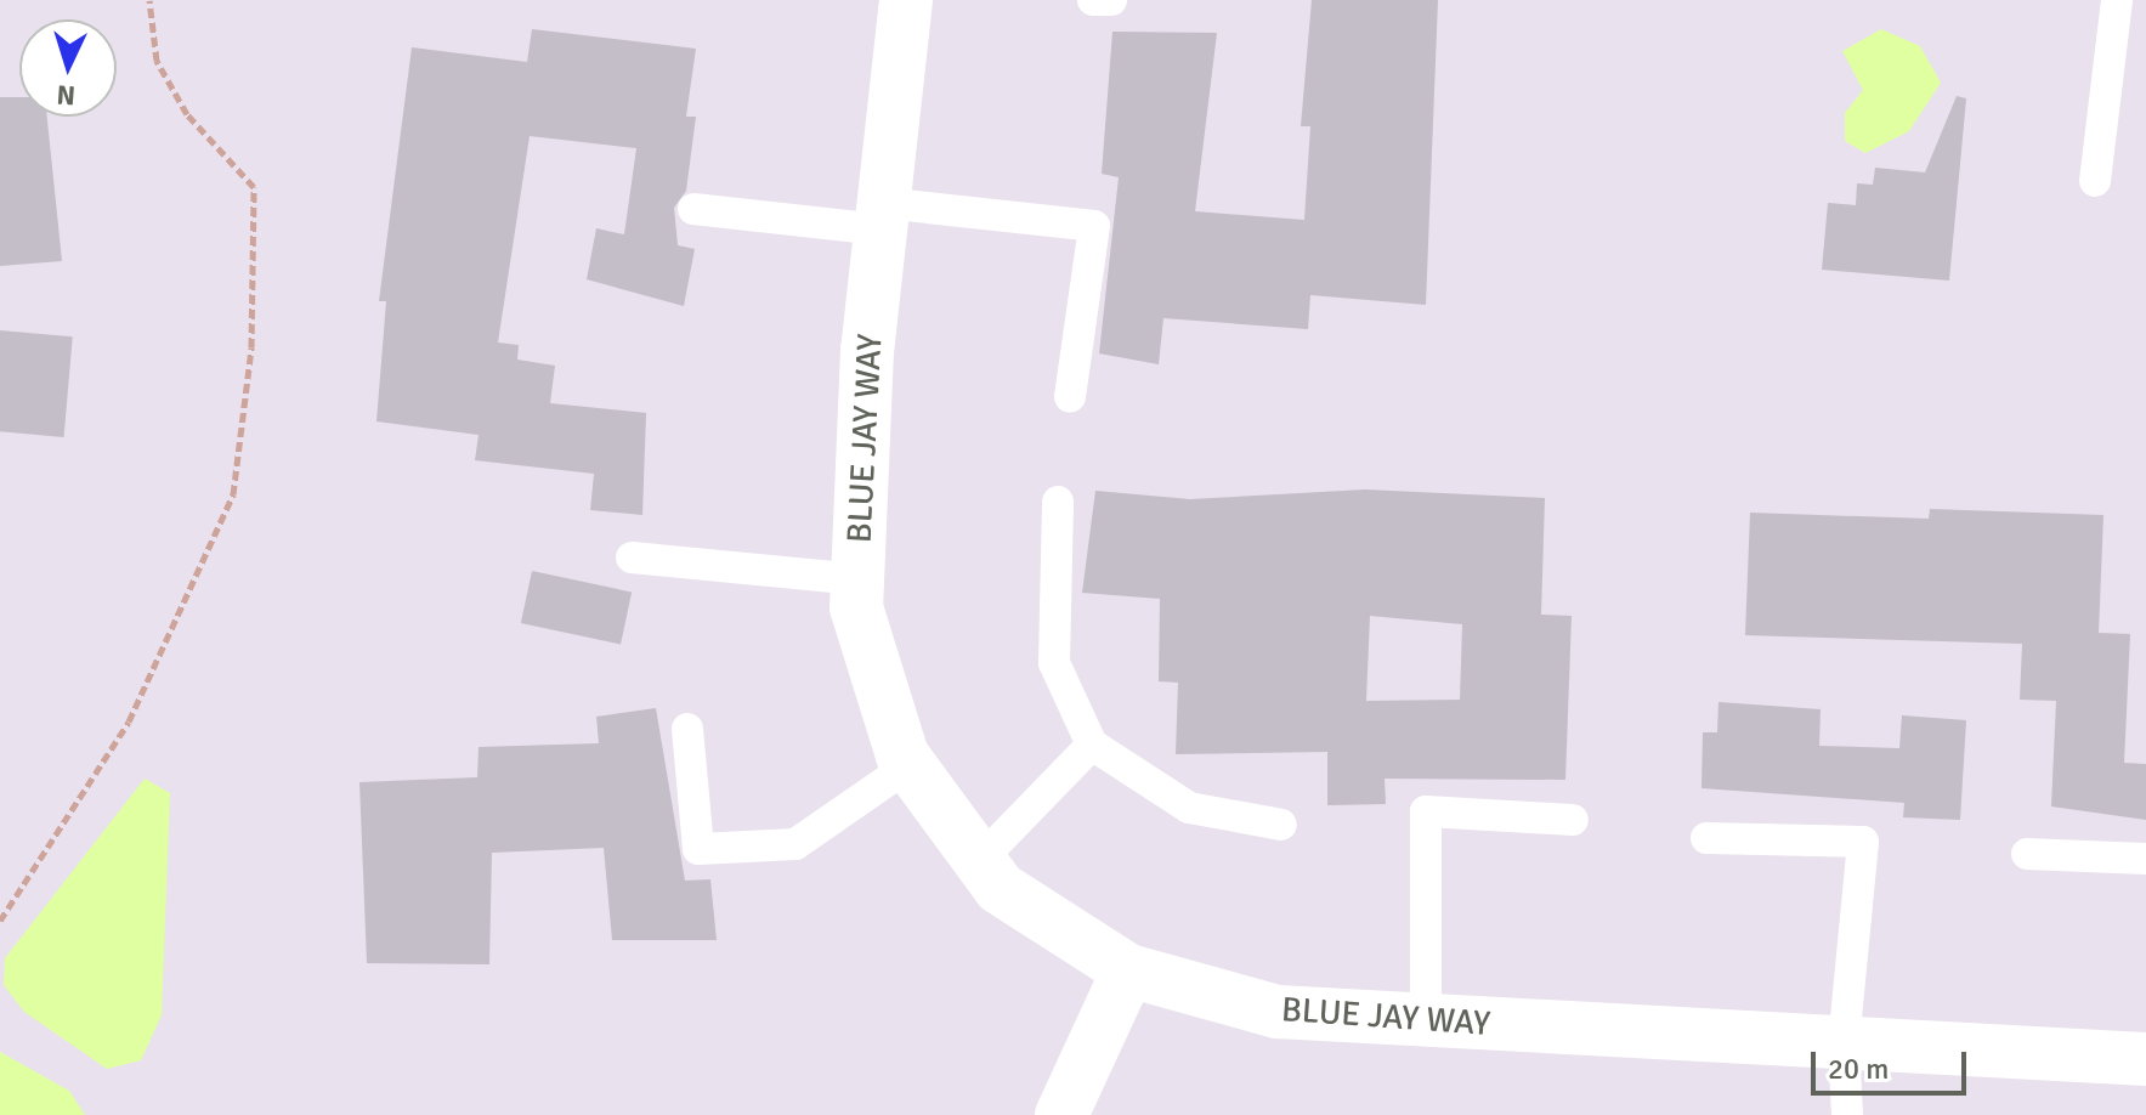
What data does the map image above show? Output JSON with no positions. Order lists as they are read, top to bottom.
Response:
{
  "streets": {
    "street": ["BLUE JAY WAY"]
  },
  "scale_bar": "20 m",
  "north": "bottom"
}
